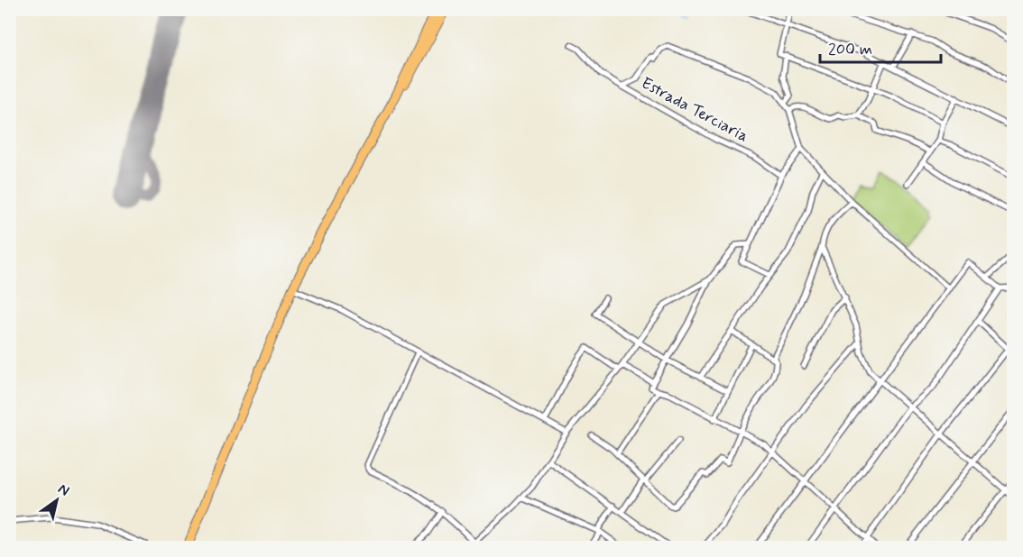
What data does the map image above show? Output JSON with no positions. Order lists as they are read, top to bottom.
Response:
{
  "streets": {
    "street": ["Estrada Terciaria"]
  },
  "scale_bar": "200 m",
  "north": "top right"
}
